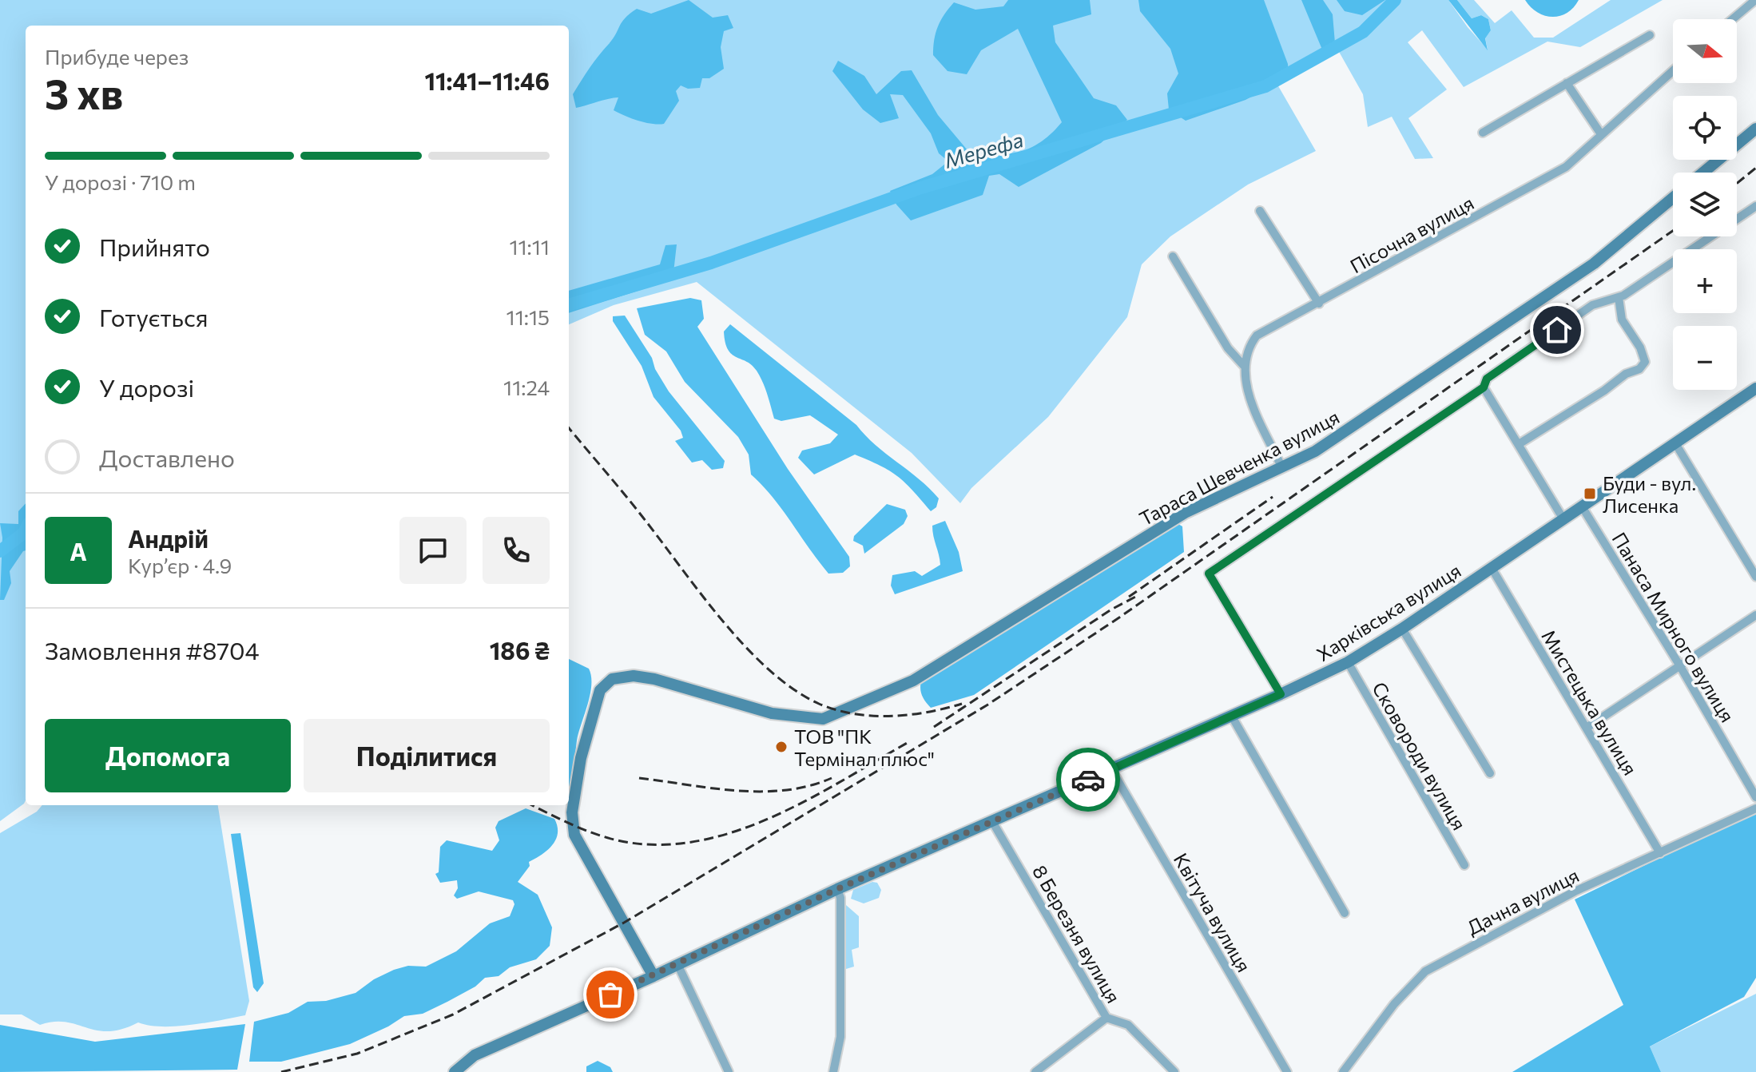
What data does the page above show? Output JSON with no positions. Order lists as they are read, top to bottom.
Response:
{
  "streets": {
    "street": [
      "Пісочна вулиця",
      "Тараса Шевченка вулиця",
      "Харківська вулиця",
      "Панаса Мирного вулиця",
      "Мистецька вулиця",
      "Сковороди вулиця",
      "Дачна вулиця",
      "Квітуча вулиця",
      "8 Березня вулиця"
    ]
  },
  "crossings": [
    ["Тараса Шевченка вулиця", "Харківська вулиця"],
    ["Харківська вулиця", "Панаса Мирного вулиця"],
    ["Харківська вулиця", "Мистецька вулиця"],
    ["Харківська вулиця", "Сковороди вулиця"],
    ["Харківська вулиця", "Квітуча вулиця"],
    ["Харківська вулиця", "8 Березня вулиця"],
    ["Мистецька вулиця", "Дачна вулиця"]
  ],
  "water": ["Мерефа"],
  "places": {
    "transit": ["Буди - вул. Лисенка"],
    "other": ["ТОВ \"ПК Термінал плюс\""]
  },
  "north": "right",
  "page": {
    "map_buttons": ["+", "−"],
    "heading": ["3 хв", "Прибуде через", "11:41–11:46"],
    "panel": [
      "Андрій",
      "Кур’єр · 4.9",
      "Замовлення #8704",
      "186 ₴"
    ],
    "bar": "У дорозі · 710 m",
    "list": [
      ["Прийнято", "11:11"],
      ["Готується", "11:15"],
      ["У дорозі", "11:24"],
      "Доставлено"
    ],
    "round": "А",
    "buttons": ["Допомога", "Поділитися"]
  }
}
